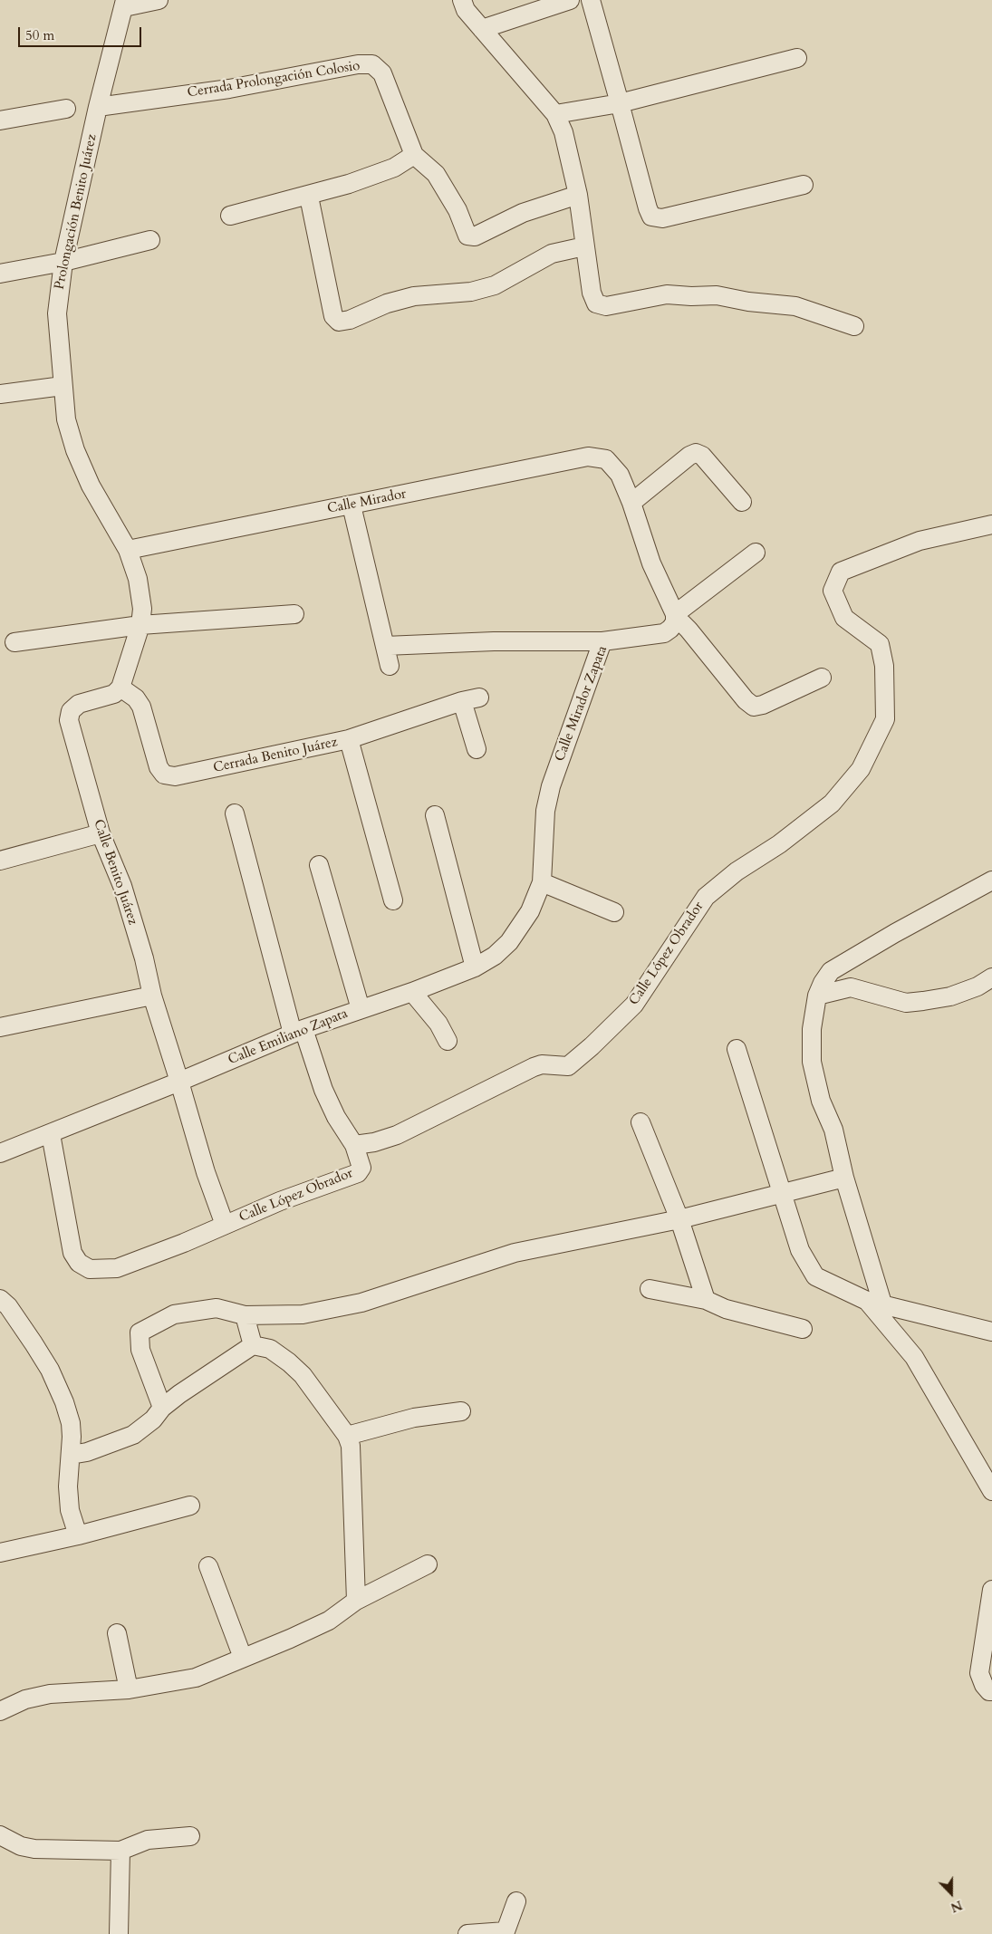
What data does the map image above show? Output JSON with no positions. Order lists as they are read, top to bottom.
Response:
{
  "streets": {
    "street": [
      "Cerrada Prolongación Colosio",
      "Prolongación Benito Juárez",
      "Calle Mirador",
      "Calle Mirador Zapata",
      "Cerrada Benito Juárez",
      "Calle Benito Juárez",
      "Calle López Obrador",
      "Calle Emiliano Zapata"
    ]
  },
  "crossings": [
    ["Cerrada Prolongación Colosio", "Prolongación Benito Juárez"],
    ["Prolongación Benito Juárez", "Calle Mirador"],
    ["Calle Mirador Zapata", "Calle Emiliano Zapata"],
    ["Cerrada Benito Juárez", "Calle Benito Juárez"],
    ["Calle Benito Juárez", "Calle López Obrador"],
    ["Calle Benito Juárez", "Calle Emiliano Zapata"],
    ["Calle López Obrador", "Calle Emiliano Zapata"]
  ],
  "scale_bar": "50 m",
  "north": "bottom"
}
